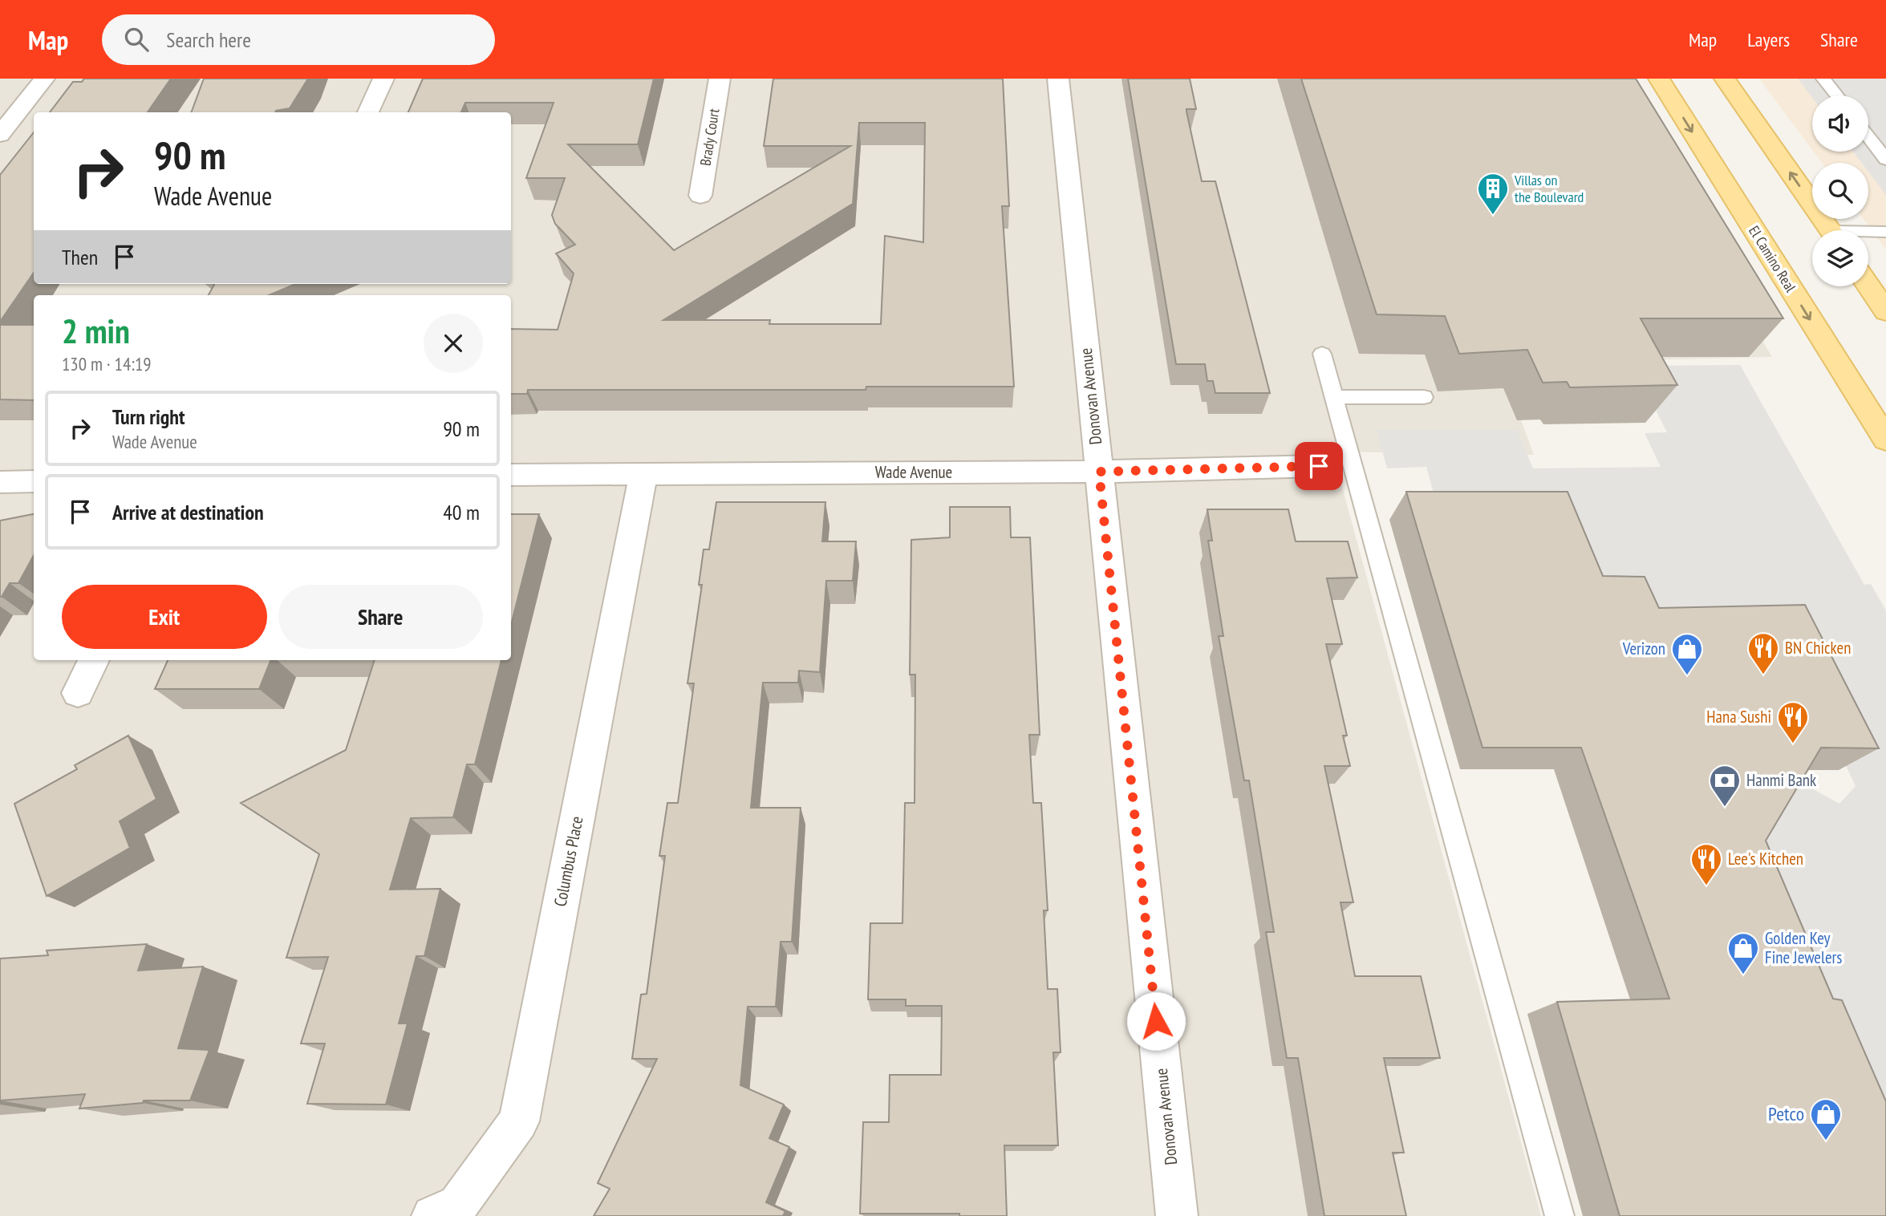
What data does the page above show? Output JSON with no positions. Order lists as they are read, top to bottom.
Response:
{
  "streets": {
    "main road": ["El Camino Real"],
    "street": [
      "Brady Court",
      "Donovan Avenue",
      "Wade Avenue",
      "Columbus Place"
    ]
  },
  "crossings": [
    ["Donovan Avenue", "Wade Avenue"],
    ["Wade Avenue", "Columbus Place"]
  ],
  "places": {
    "building": ["Villas on the Boulevard"],
    "restaurant": ["BN Chicken", "Hana Sushi", "Lee's Kitchen"],
    "shop": ["Verizon", "Golden Key Fine Jewelers", "Petco"],
    "bank": ["Hanmi Bank"]
  },
  "page": {
    "header": "Map",
    "search": "Search here",
    "nav": ["Map", "Layers", "Share"],
    "turn": ["90 m", "Wade Avenue"],
    "then": "Then",
    "heading": ["2 min", "130 m · 14:19"],
    "list": [
      {
        "name": "Turn right",
        "note": "Wade Avenue",
        "value": "90 m"
      },
      {
        "name": "Arrive at destination",
        "value": "40 m"
      }
    ],
    "buttons": ["Exit", "Share"]
  }
}
